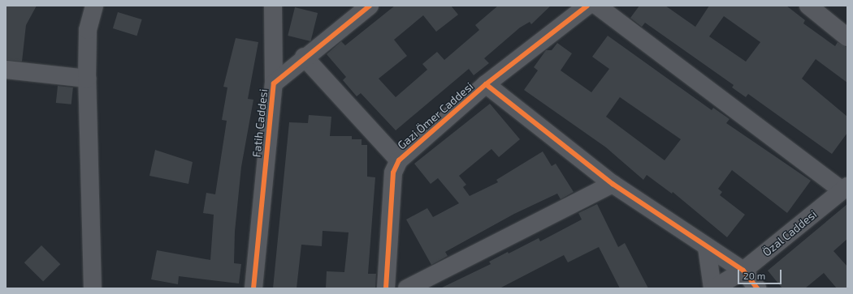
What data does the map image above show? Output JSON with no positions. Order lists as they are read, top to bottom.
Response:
{
  "streets": {
    "street": ["Gazi Ömer Caddesi", "Fatih Caddesi", "Özal Caddesi"]
  },
  "scale_bar": "20 m"
}
